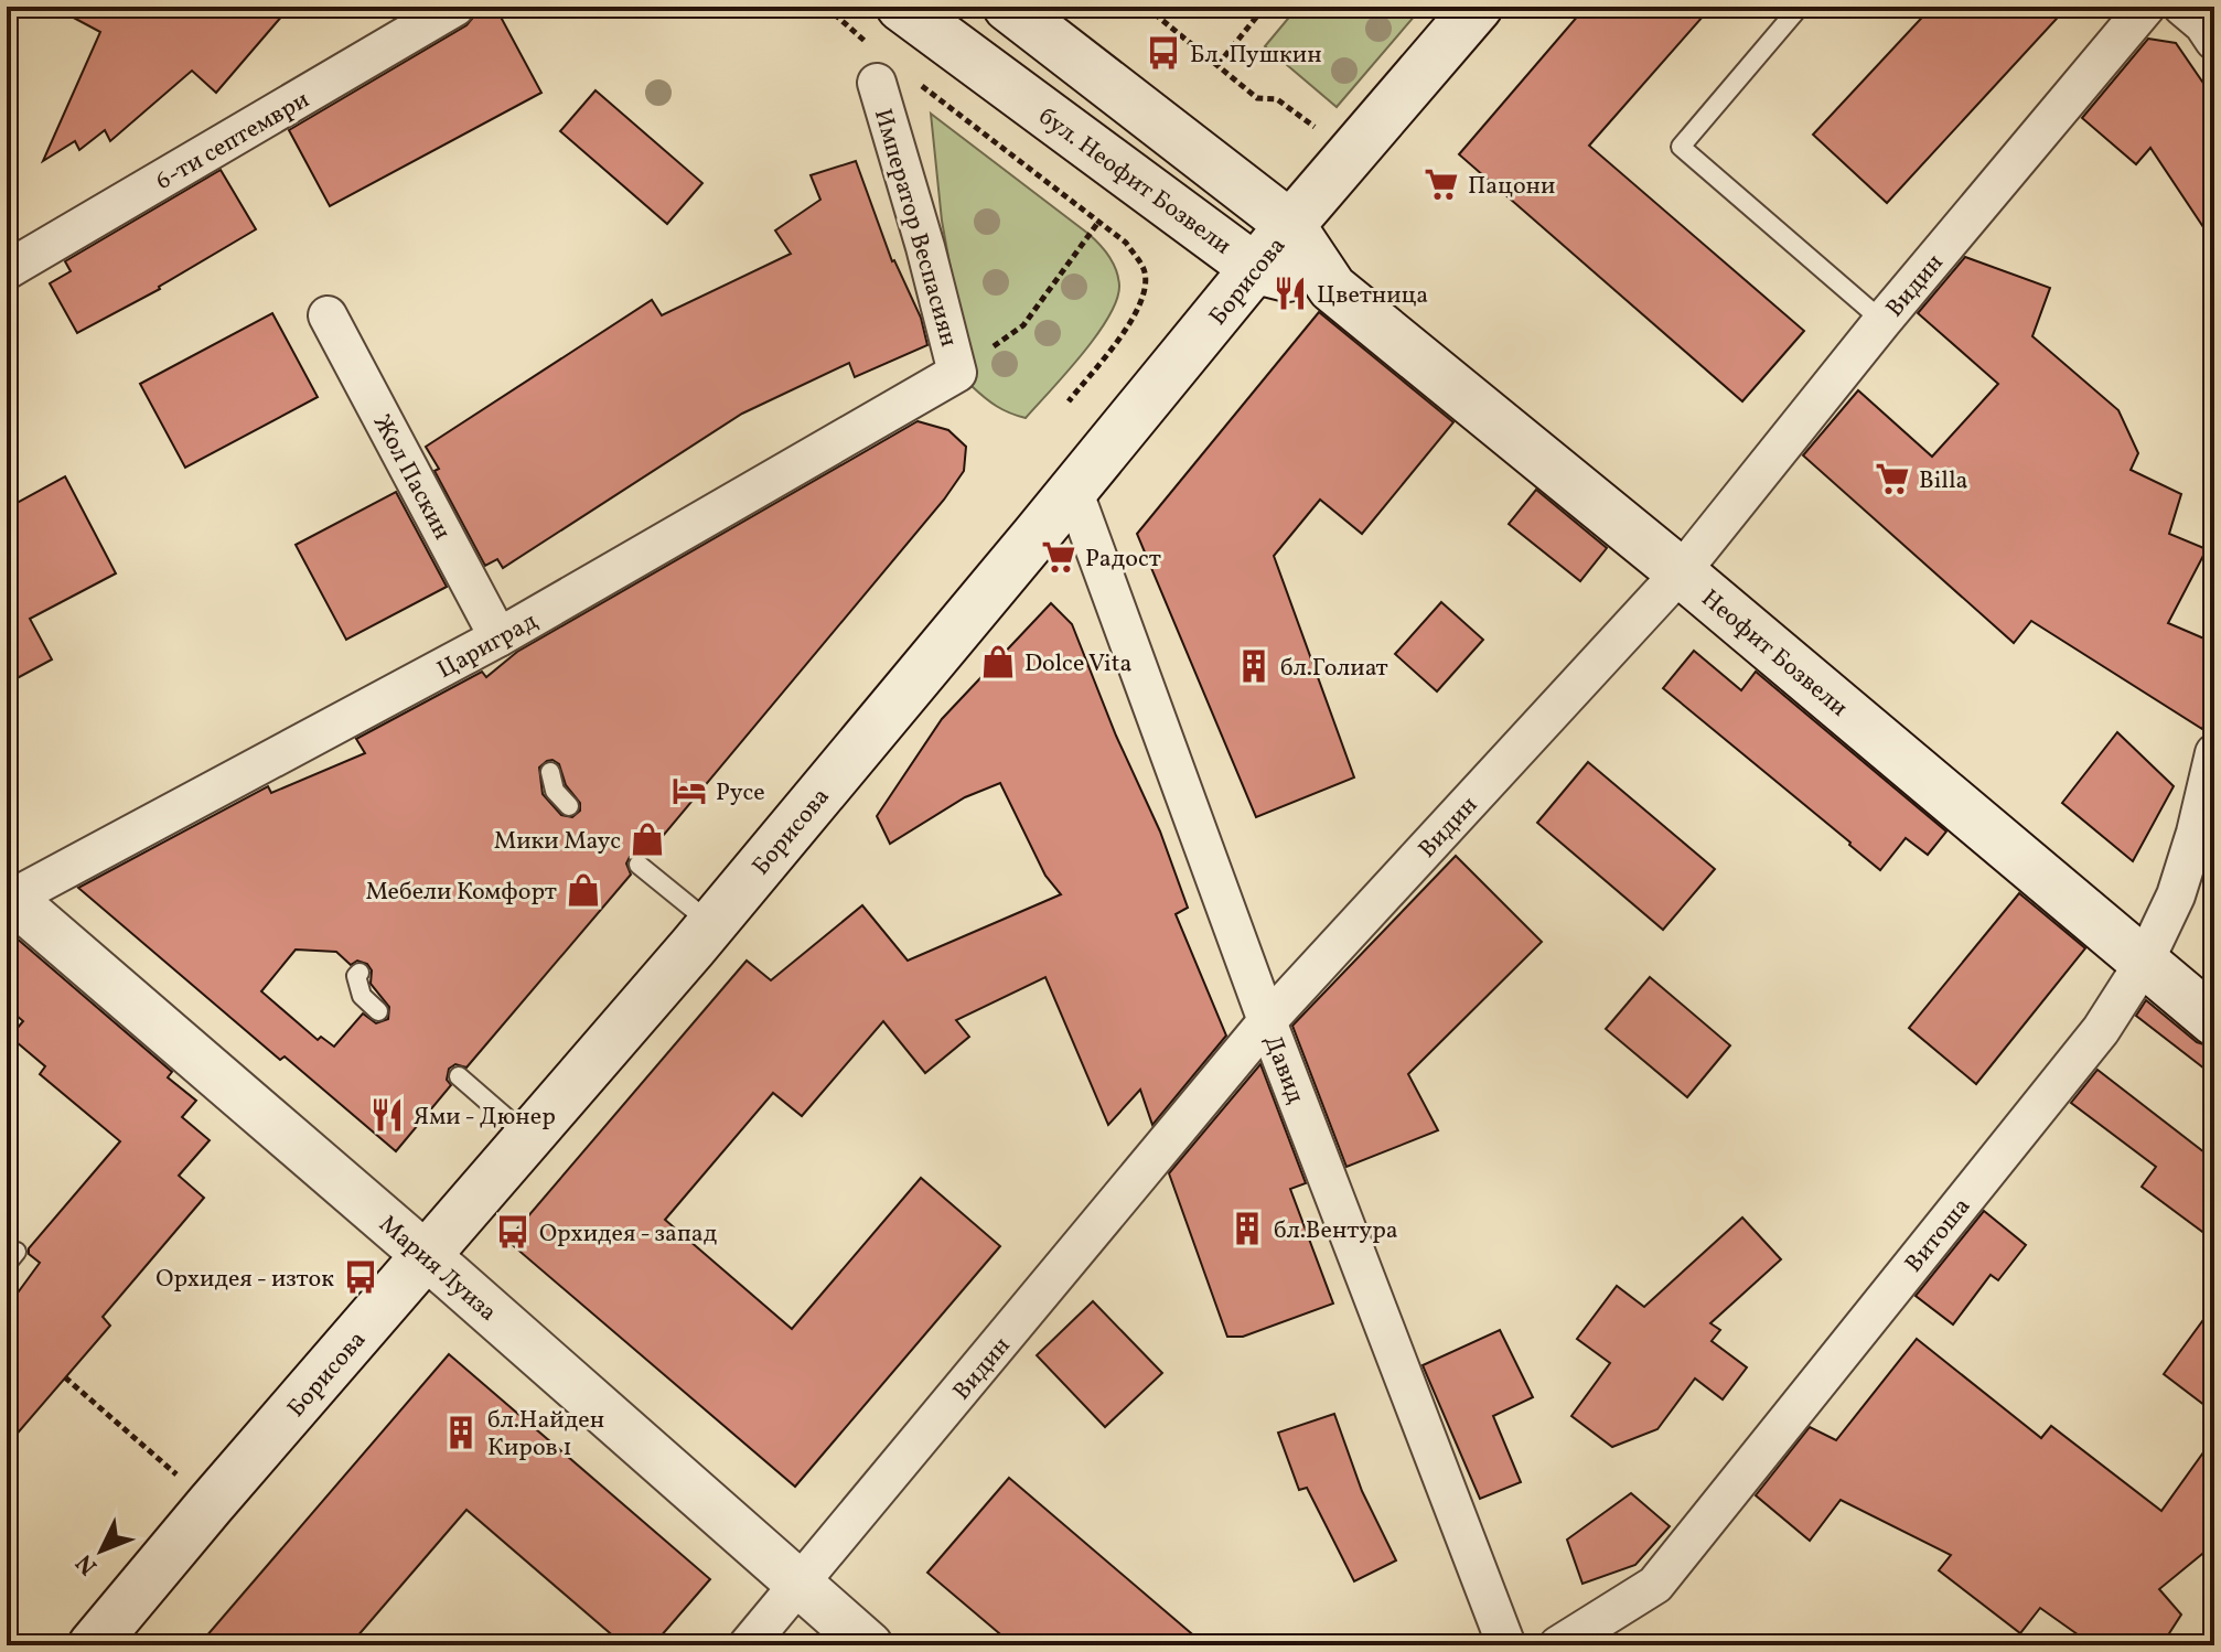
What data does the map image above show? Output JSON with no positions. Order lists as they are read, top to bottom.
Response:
{
  "streets": {
    "main road": ["бул. Неофит Бозвели", "Борисова", "Неофит Бозвели"],
    "street": [
      "6-ти септември",
      "Император Веспасиян",
      "Видин",
      "Жол Паскин",
      "Цариград",
      "Давид",
      "Витоша",
      "Мария Луиза"
    ]
  },
  "crossings": [
    ["бул. Неофит Бозвели", "Борисова"],
    ["бул. Неофит Бозвели", "Неофит Бозвели"],
    ["Император Веспасиян", "Цариград"],
    ["Борисова", "Давид"],
    ["Борисова", "Мария Луиза"],
    ["Видин", "Неофит Бозвели"],
    ["Видин", "Давид"],
    ["Видин", "Мария Луиза"],
    ["Жол Паскин", "Цариград"],
    ["Цариград", "Мария Луиза"],
    ["Неофит Бозвели", "Витоша"]
  ],
  "places": {
    "bus stop": ["Бл. Пушкин", "Орхидея - запад", "Орхидея - изток"],
    "supermarket": ["Пацони", "Billa", "Радост"],
    "restaurant": ["Цветница", "Ями - Дюнер"],
    "shop": ["Dolce Vita", "Мики Маус", "Мебели Комфорт"],
    "building": ["бл.Голиат", "бл.Вентура", "бл.Найден Киров 1"],
    "hotel": ["Русе"]
  },
  "north": "bottom left"
}
